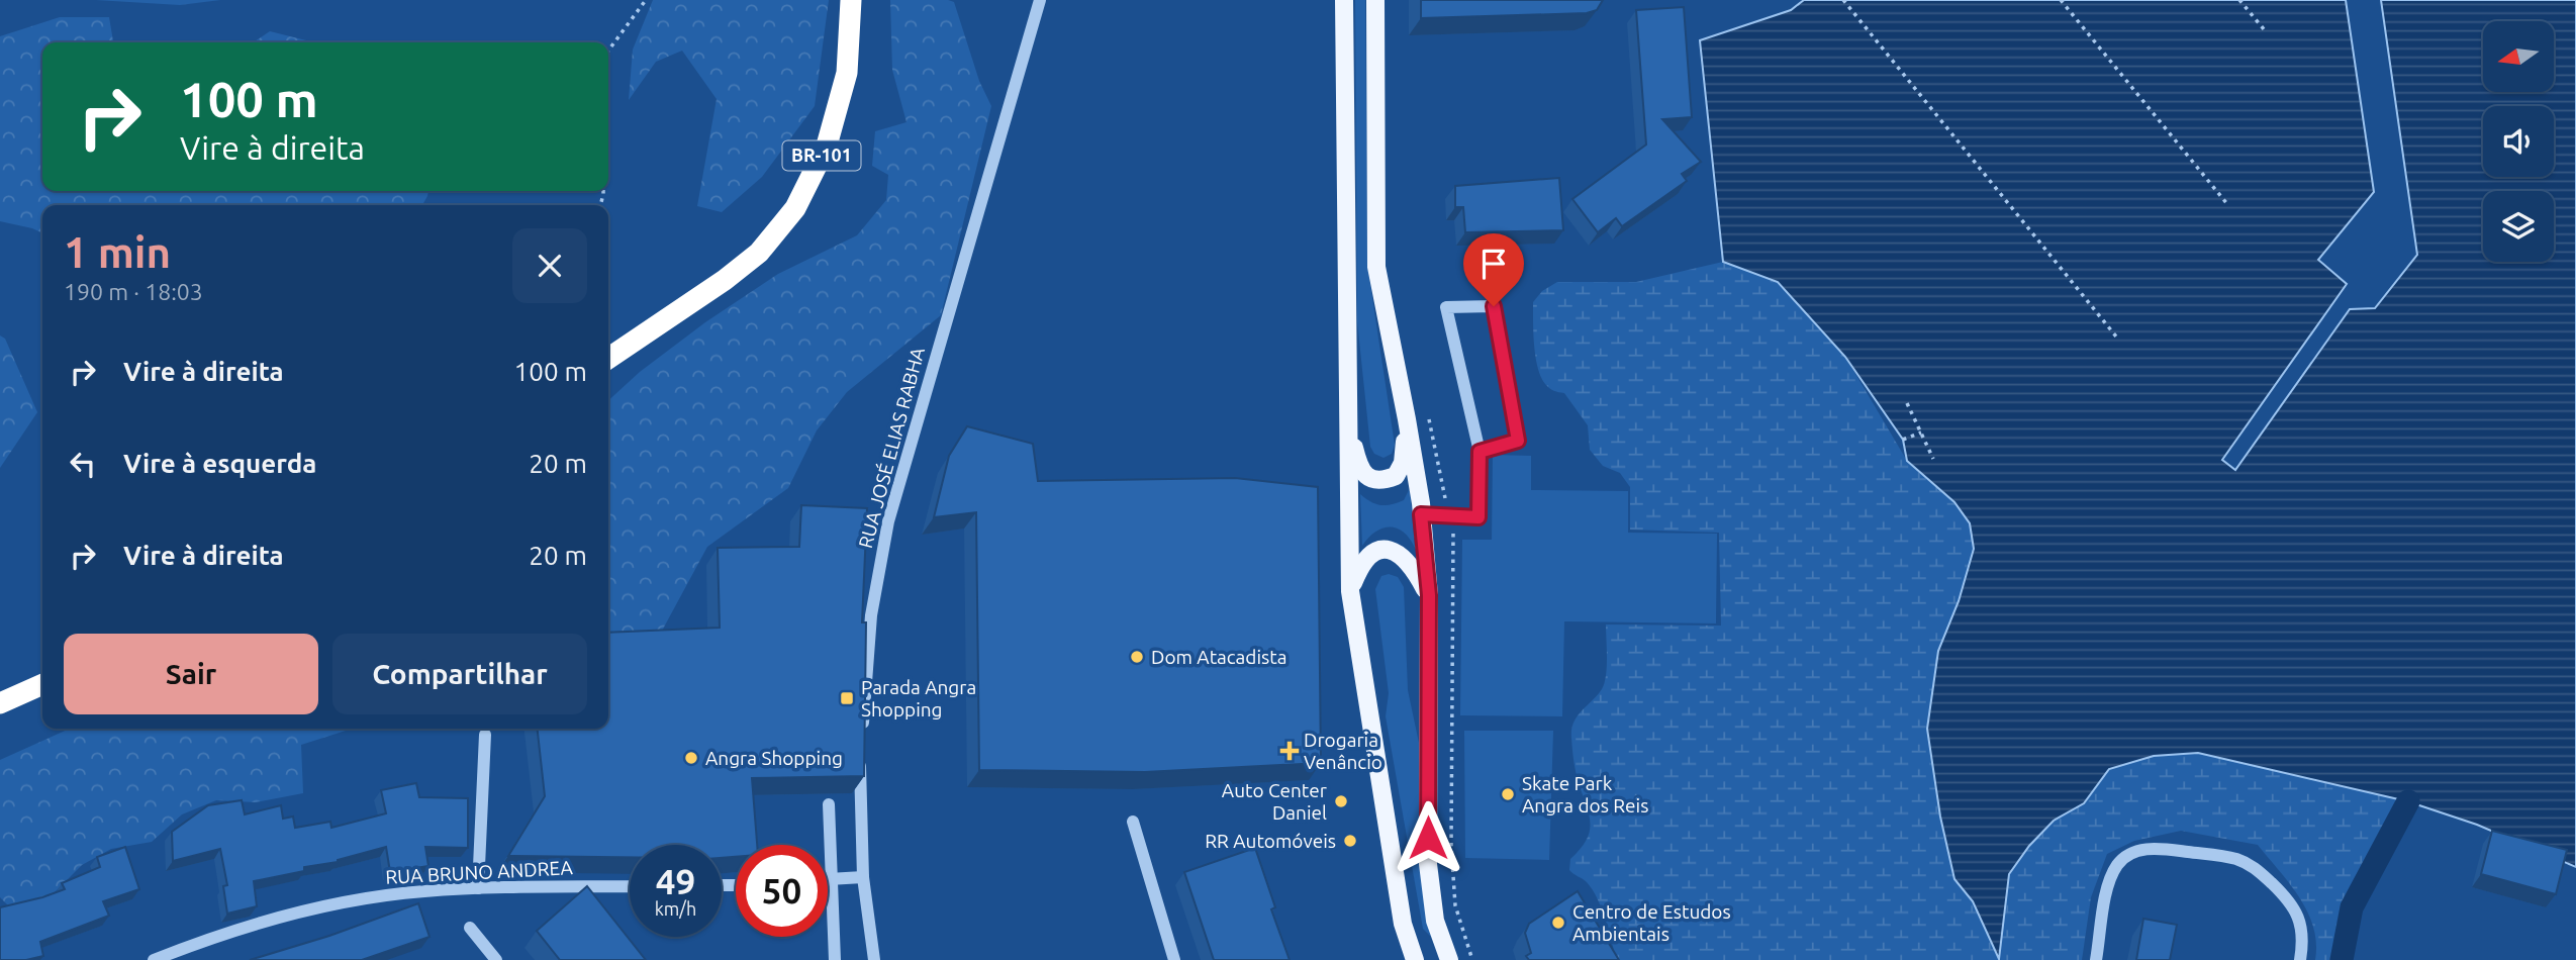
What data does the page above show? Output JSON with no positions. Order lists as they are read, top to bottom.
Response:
{
  "streets": {
    "highway": ["BR-101"],
    "street": ["RUA JOSÉ ELIAS RABHA", "RUA BRUNO ANDREA"]
  },
  "places": {
    "other": [
      "Dom Atacadista",
      "Angra Shopping",
      "Skate Park Angra dos Reis",
      "Auto Center Daniel",
      "RR Automóveis",
      "Centro de Estudos Ambientais"
    ],
    "transit": ["Parada Angra Shopping"],
    "health": ["Drogaria Venâncio"]
  },
  "north": "left",
  "page": {
    "turn": ["100 m", "Vire à direita"],
    "heading": ["1 min", "190 m · 18:03"],
    "list": [
      {
        "name": "Vire à direita",
        "value": "100 m"
      },
      {
        "name": "Vire à esquerda",
        "value": "20 m"
      },
      {
        "name": "Vire à direita",
        "value": "20 m"
      }
    ],
    "buttons": ["Sair", "Compartilhar"],
    "speed": "49 km/h",
    "limit": "50"
  }
}
